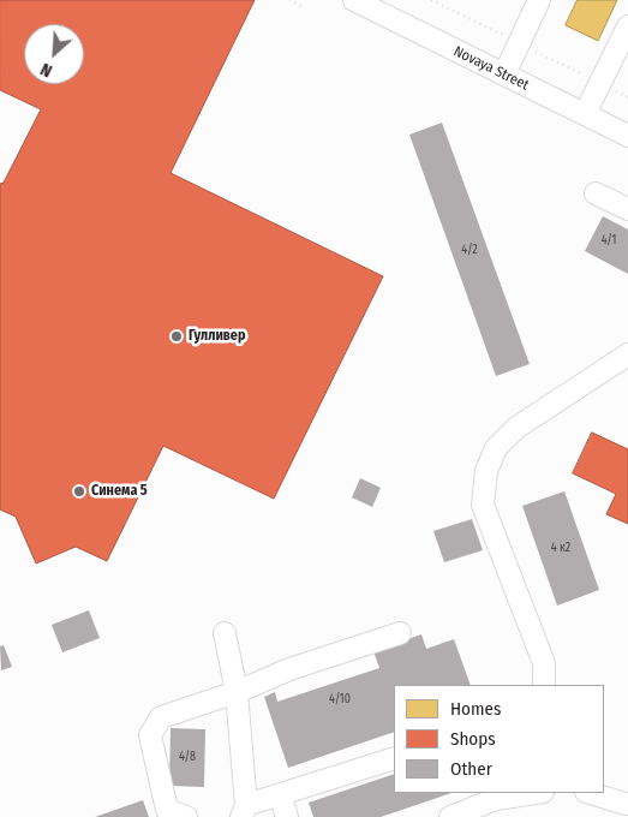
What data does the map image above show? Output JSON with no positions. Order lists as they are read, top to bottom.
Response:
{
  "streets": {
    "street": ["Novaya Street"]
  },
  "places": ["Гулливер", "Синема 5"],
  "house_numbers": [
    "4/1",
    "4/2",
    "4 к2",
    "4/10",
    "4/8"
  ],
  "legend": ["Homes", "Shops", "Other"],
  "north": "bottom left"
}
